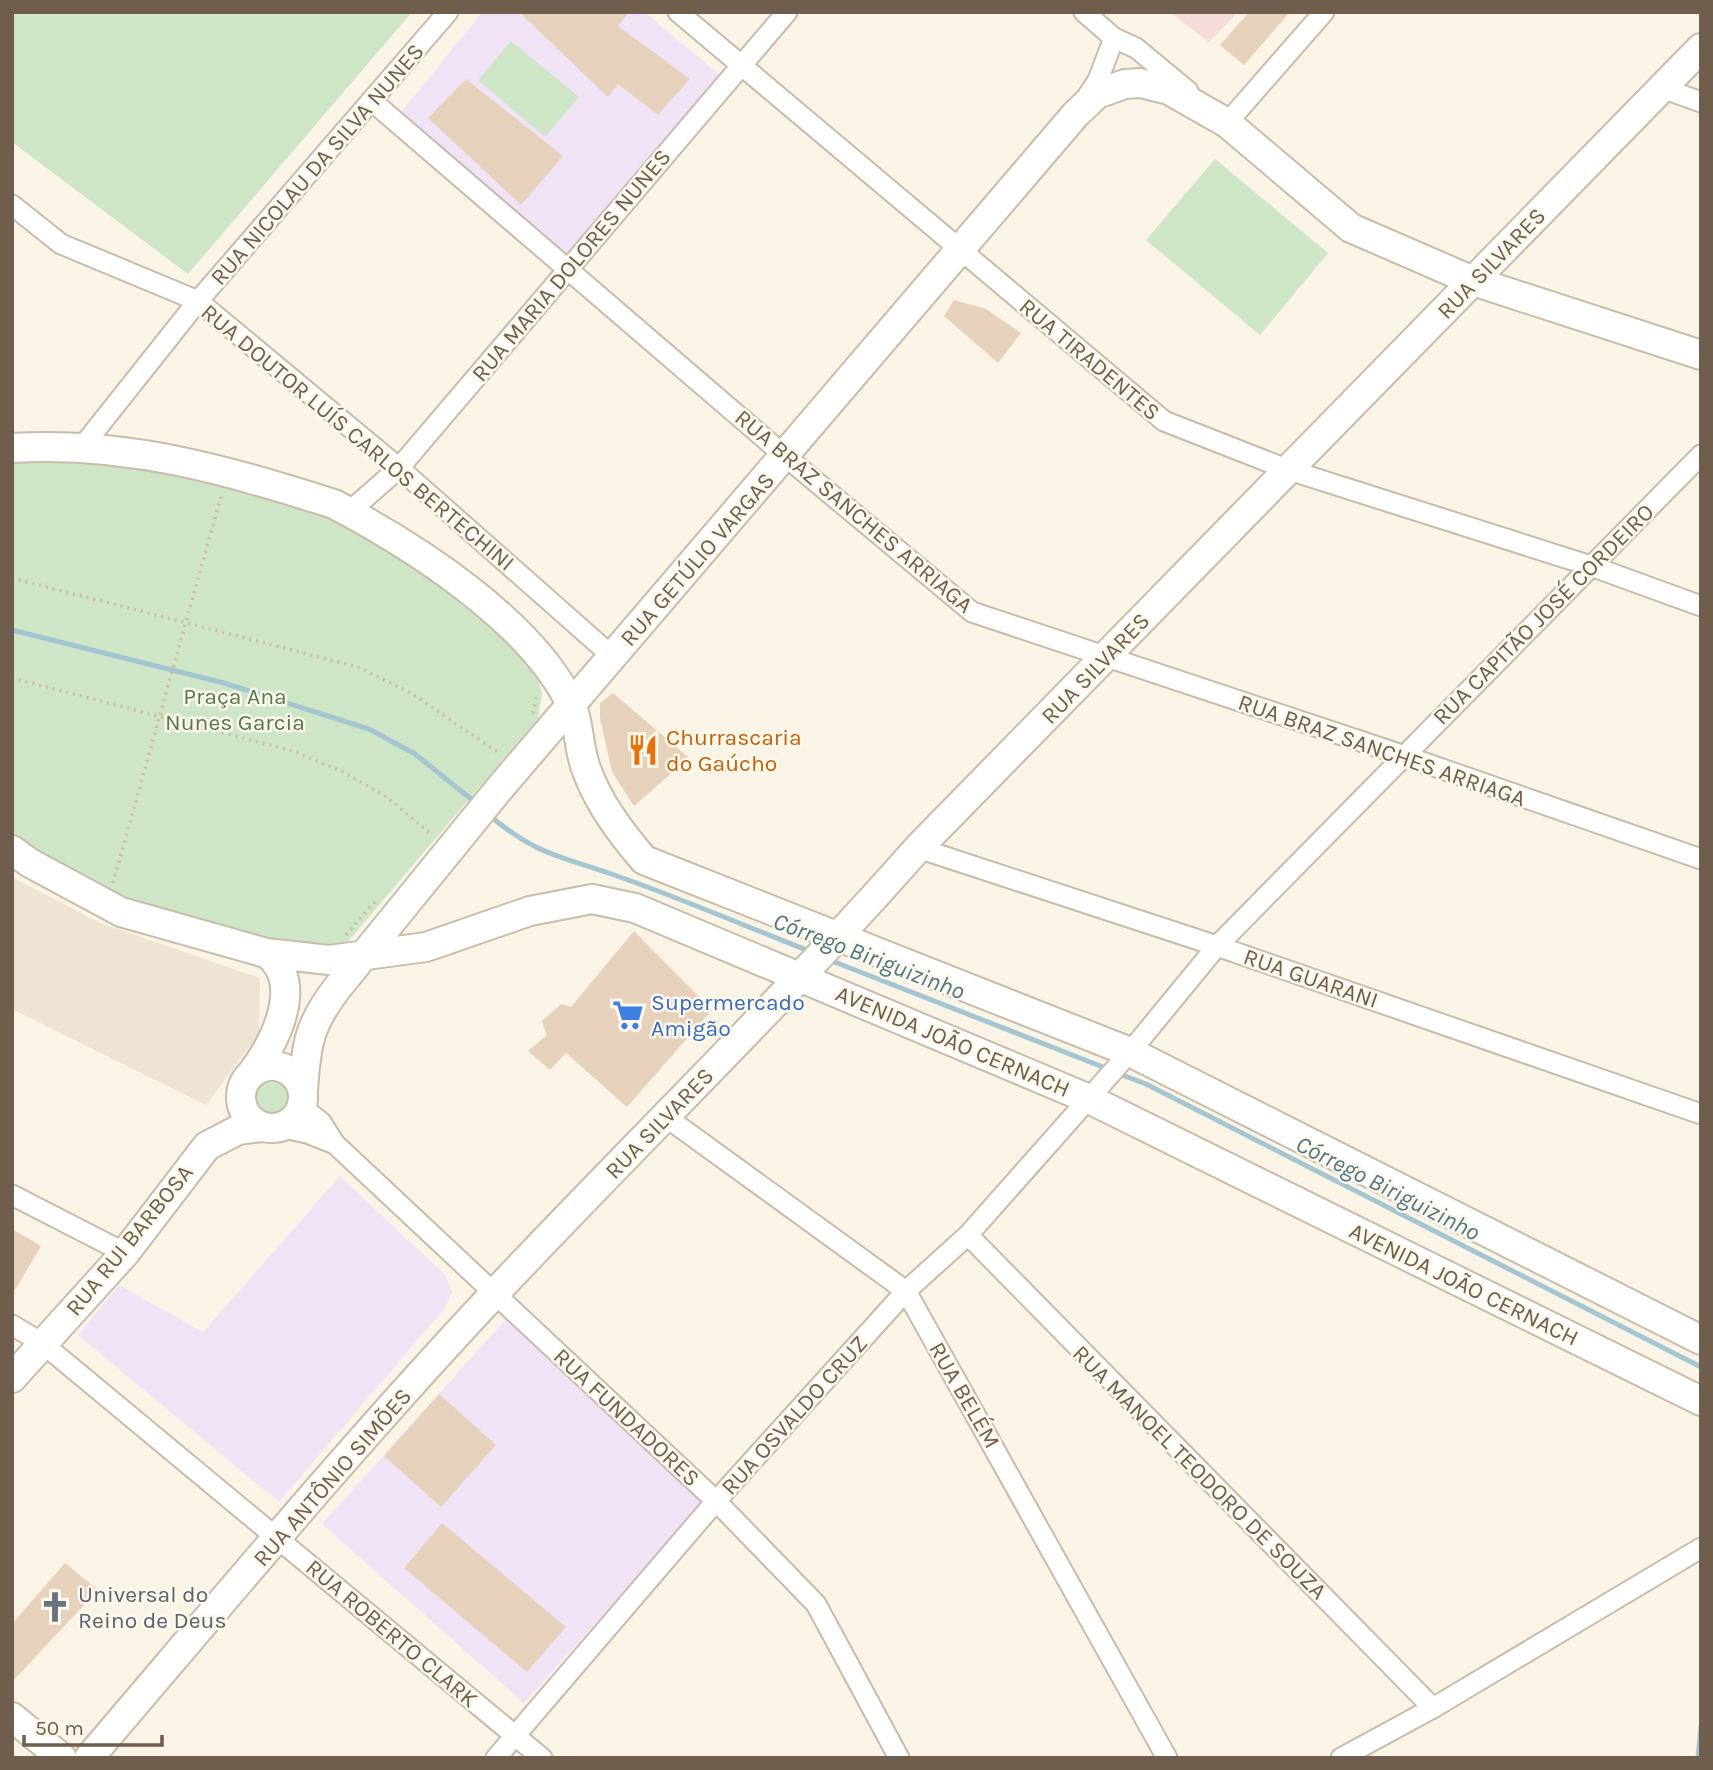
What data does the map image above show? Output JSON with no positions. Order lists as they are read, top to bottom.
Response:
{
  "streets": {
    "street": [
      "RUA NICOLAU DA SILVA NUNES",
      "RUA SILVARES",
      "RUA MARIA DOLORES NUNES",
      "RUA TIRADENTES",
      "RUA DOUTOR LUÍS CARLOS BERTECHINI",
      "RUA BRAZ SANCHES ARRIAGA",
      "RUA GETÚLIO VARGAS",
      "RUA CAPITÃO JOSÉ CORDEIRO",
      "RUA GUARANI",
      "AVENIDA JOÃO CERNACH",
      "RUA RUI BARBOSA",
      "RUA BELÉM",
      "RUA OSVALDO CRUZ",
      "RUA FUNDADORES",
      "RUA MANOEL TEODORO DE SOUZA",
      "RUA ANTÔNIO SIMÕES",
      "RUA ROBERTO CLARK"
    ]
  },
  "crossings": [
    ["RUA NICOLAU DA SILVA NUNES", "RUA DOUTOR LUÍS CARLOS BERTECHINI"],
    ["RUA NICOLAU DA SILVA NUNES", "RUA BRAZ SANCHES ARRIAGA"],
    ["RUA NICOLAU DA SILVA NUNES", "AVENIDA JOÃO CERNACH"],
    ["RUA SILVARES", "RUA TIRADENTES"],
    ["RUA SILVARES", "RUA BRAZ SANCHES ARRIAGA"],
    ["RUA SILVARES", "RUA GUARANI"],
    ["RUA SILVARES", "AVENIDA JOÃO CERNACH"],
    ["RUA SILVARES", "RUA BELÉM"],
    ["RUA SILVARES", "RUA FUNDADORES"],
    ["RUA SILVARES", "RUA ANTÔNIO SIMÕES"],
    ["RUA MARIA DOLORES NUNES", "RUA TIRADENTES"],
    ["RUA MARIA DOLORES NUNES", "RUA DOUTOR LUÍS CARLOS BERTECHINI"],
    ["RUA MARIA DOLORES NUNES", "RUA BRAZ SANCHES ARRIAGA"],
    ["RUA MARIA DOLORES NUNES", "AVENIDA JOÃO CERNACH"],
    ["RUA TIRADENTES", "RUA GETÚLIO VARGAS"],
    ["RUA TIRADENTES", "RUA CAPITÃO JOSÉ CORDEIRO"],
    ["RUA DOUTOR LUÍS CARLOS BERTECHINI", "RUA GETÚLIO VARGAS"],
    ["RUA BRAZ SANCHES ARRIAGA", "RUA GETÚLIO VARGAS"],
    ["RUA BRAZ SANCHES ARRIAGA", "RUA CAPITÃO JOSÉ CORDEIRO"],
    ["RUA GETÚLIO VARGAS", "AVENIDA JOÃO CERNACH"],
    ["RUA GETÚLIO VARGAS", "RUA RUI BARBOSA"],
    ["RUA GETÚLIO VARGAS", "RUA FUNDADORES"],
    ["RUA CAPITÃO JOSÉ CORDEIRO", "RUA GUARANI"],
    ["RUA CAPITÃO JOSÉ CORDEIRO", "AVENIDA JOÃO CERNACH"],
    ["RUA CAPITÃO JOSÉ CORDEIRO", "RUA OSVALDO CRUZ"],
    ["AVENIDA JOÃO CERNACH", "RUA OSVALDO CRUZ"],
    ["RUA RUI BARBOSA", "RUA FUNDADORES"],
    ["RUA RUI BARBOSA", "RUA ROBERTO CLARK"],
    ["RUA BELÉM", "RUA OSVALDO CRUZ"],
    ["RUA OSVALDO CRUZ", "RUA FUNDADORES"],
    ["RUA OSVALDO CRUZ", "RUA MANOEL TEODORO DE SOUZA"],
    ["RUA OSVALDO CRUZ", "RUA ROBERTO CLARK"],
    ["RUA FUNDADORES", "RUA ANTÔNIO SIMÕES"],
    ["RUA ANTÔNIO SIMÕES", "RUA ROBERTO CLARK"]
  ],
  "water": ["Córrego Biriguizinho"],
  "parks": ["Praça Ana Nunes Garcia"],
  "places": {
    "restaurant": ["Churrascaria do Gaúcho"],
    "supermarket": ["Supermercado Amigão"],
    "church": ["Universal do Reino de Deus"]
  },
  "scale_bar": "50 m"
}
